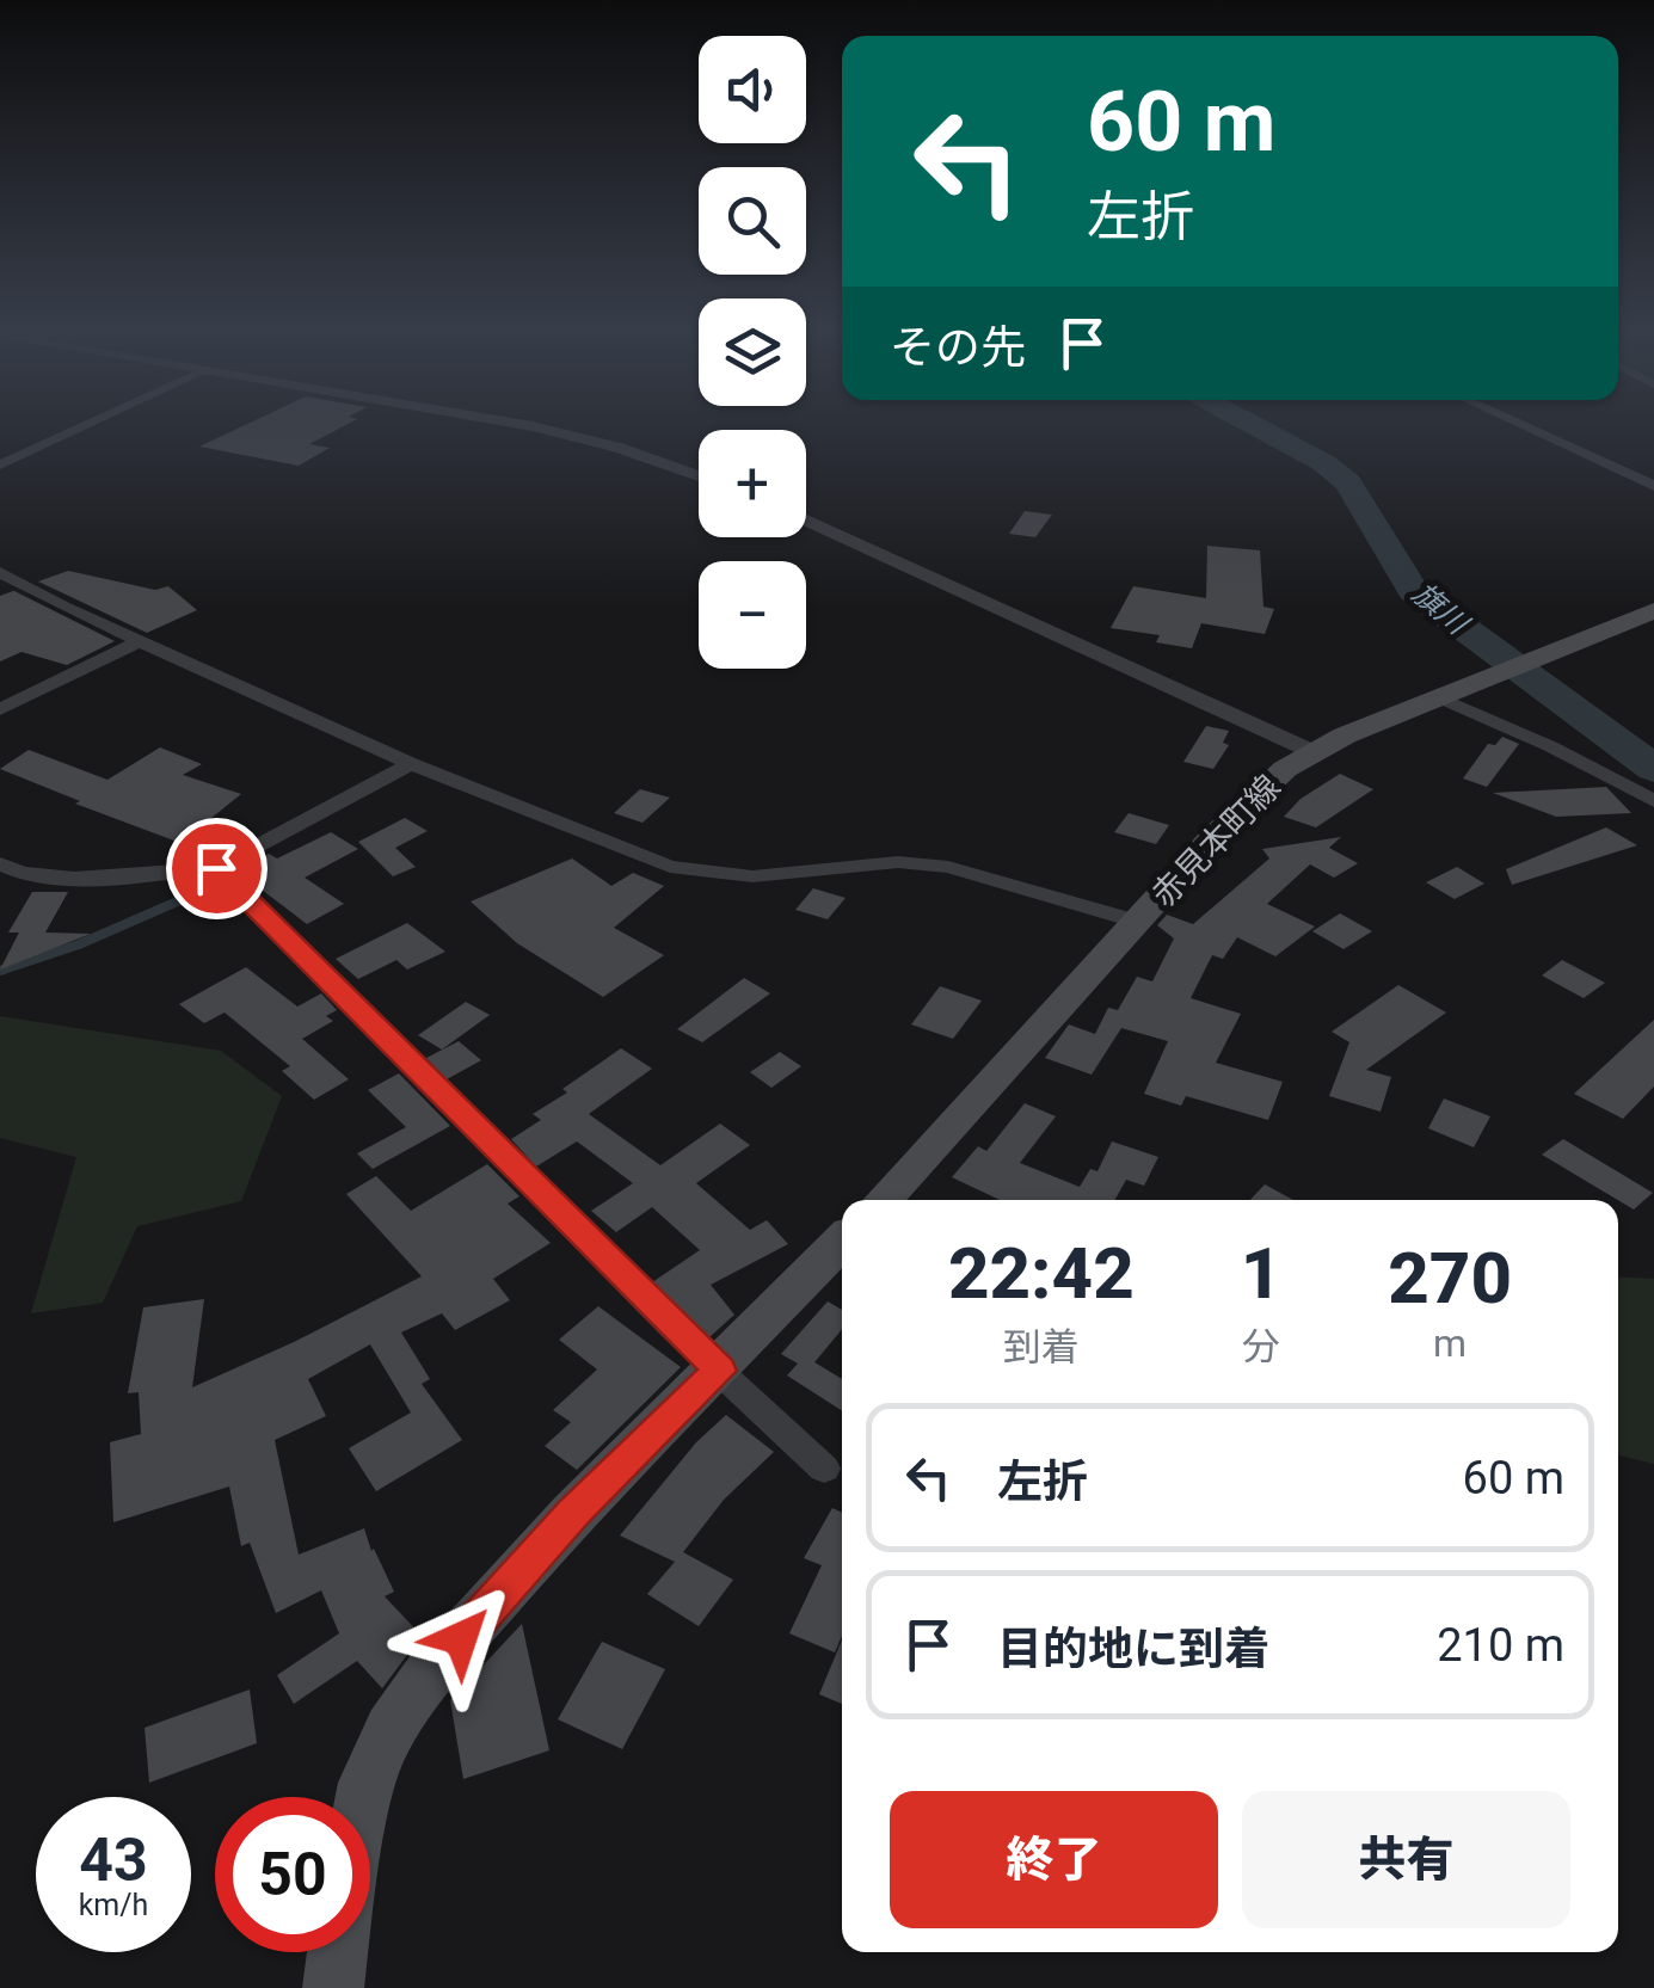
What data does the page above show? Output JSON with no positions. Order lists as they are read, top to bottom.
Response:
{
  "streets": {
    "main road": ["赤見本町線"]
  },
  "water": ["旗川"],
  "page": {
    "map_buttons": ["+", "−"],
    "turn": ["60 m", "左折"],
    "then": "その先",
    "eta": [
      "22:42",
      "到着",
      "1",
      "分",
      "270",
      "m"
    ],
    "list": [
      {
        "name": "左折",
        "value": "60 m"
      },
      {
        "name": "目的地に到着",
        "value": "210 m"
      }
    ],
    "buttons": ["終了", "共有"],
    "speed": "43 km/h",
    "limit": "50"
  }
}
